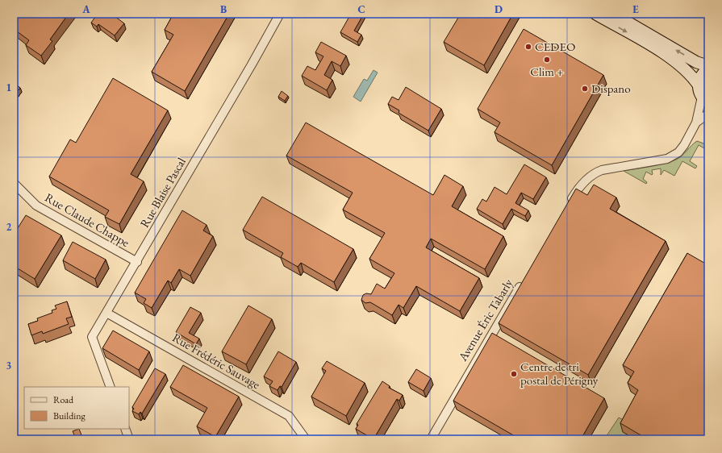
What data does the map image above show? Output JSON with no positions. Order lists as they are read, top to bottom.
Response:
{
  "streets": {
    "street": [
      "Rue Blaise Pascal",
      "Rue Claude Chappe",
      "Avenue Éric Tabarly",
      "Rue Frédéric Sauvage"
    ]
  },
  "crossings": [
    ["Rue Blaise Pascal", "Rue Claude Chappe"],
    ["Rue Blaise Pascal", "Rue Frédéric Sauvage"]
  ],
  "places": [
    "CEDEO",
    "Clim +",
    "Dispano",
    "Centre de tri postal de Périgny"
  ],
  "legend": ["Road", "Building"],
  "grid": {
    "columns": [
      "A",
      "B",
      "C",
      "D",
      "E"
    ],
    "rows": ["1", "2", "3"]
  }
}
